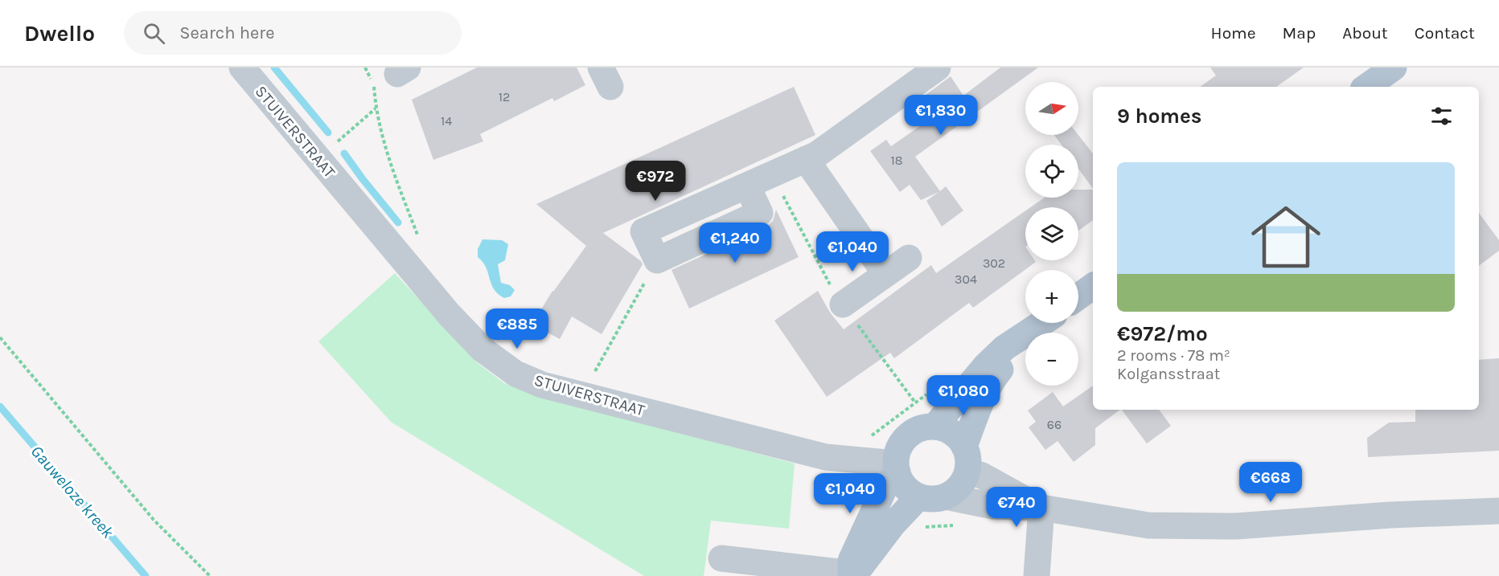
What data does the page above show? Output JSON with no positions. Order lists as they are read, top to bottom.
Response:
{
  "streets": {
    "street": ["STUIVERSTRAAT"]
  },
  "water": ["Gauweloze kreek"],
  "house_numbers": [
    "12",
    "14",
    "18",
    "302",
    "304",
    "66"
  ],
  "north": "right",
  "page": {
    "header": "Dwello",
    "search": "Search here",
    "nav": [
      "Home",
      "Map",
      "About",
      "Contact"
    ],
    "map_buttons": ["+", "−"],
    "heading": "9 homes",
    "price": [
      "€1,830",
      "€972",
      "€1,240",
      "€1,040",
      "€885",
      "€1,080",
      "€668",
      "€1,040",
      "€740"
    ],
    "list": [
      {
        "name": "€972/mo",
        "note": "2 rooms · 78 m² · Kolgansstraat"
      }
    ]
  }
}
